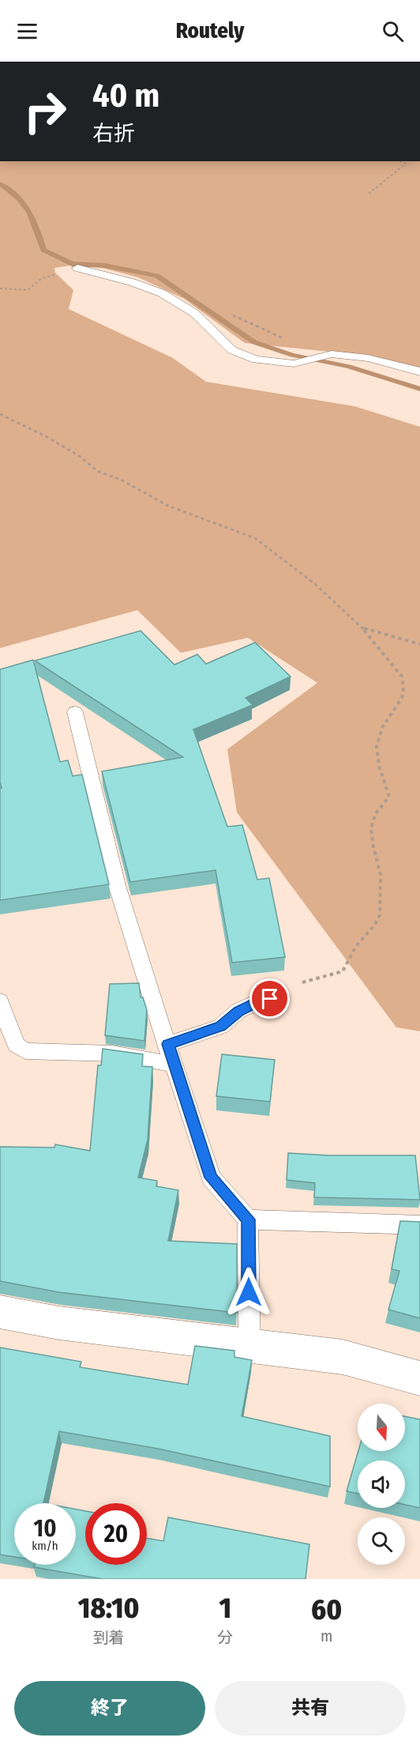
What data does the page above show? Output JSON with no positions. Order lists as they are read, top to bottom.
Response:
{
  "north": "bottom",
  "page": {
    "header": "Routely",
    "turn": ["40 m", "右折"],
    "speed": "10 km/h",
    "limit": "20",
    "eta": [
      "18:10",
      "到着",
      "1",
      "分",
      "60",
      "m"
    ],
    "buttons": ["終了", "共有"]
  }
}
